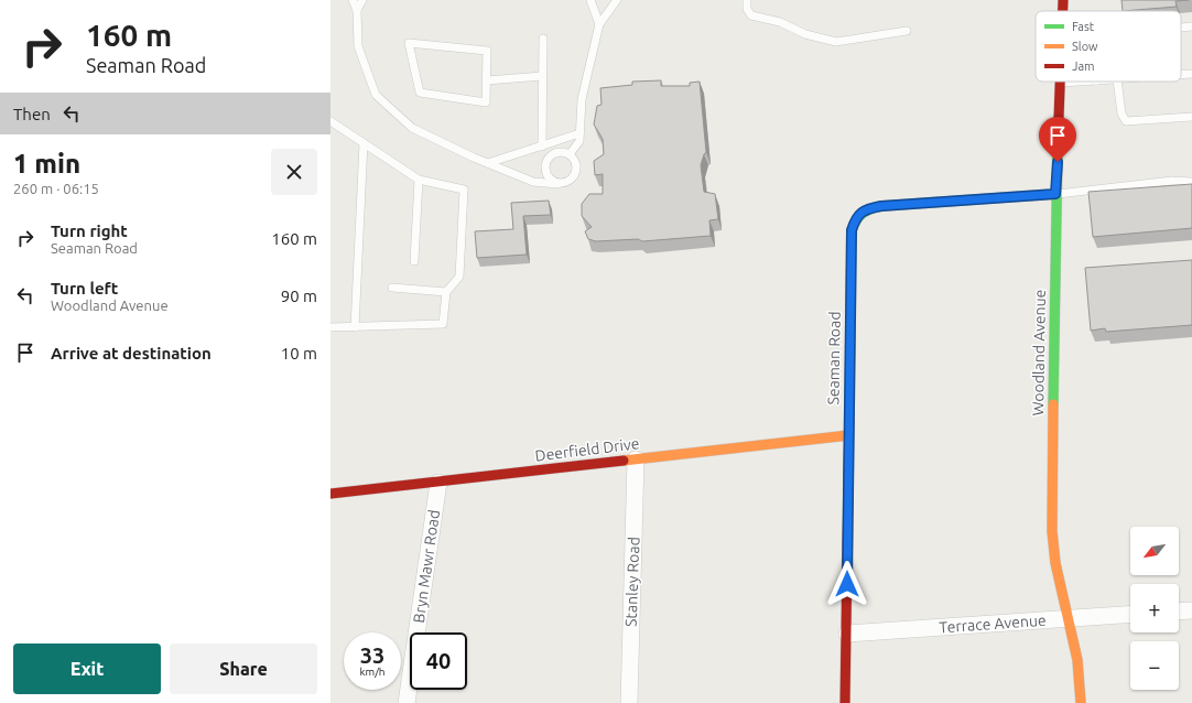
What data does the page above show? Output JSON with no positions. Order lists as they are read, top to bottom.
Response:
{
  "streets": {
    "street": [
      "Woodland Avenue",
      "Seaman Road",
      "Deerfield Drive",
      "Bryn Mawr Road",
      "Stanley Road",
      "Terrace Avenue"
    ]
  },
  "crossings": [
    ["Woodland Avenue", "Seaman Road"],
    ["Woodland Avenue", "Terrace Avenue"],
    ["Seaman Road", "Deerfield Drive"],
    ["Seaman Road", "Terrace Avenue"],
    ["Deerfield Drive", "Bryn Mawr Road"],
    ["Deerfield Drive", "Stanley Road"]
  ],
  "legend": ["Fast", "Slow", "Jam"],
  "north": "bottom left",
  "page": {
    "turn": ["160 m", "Seaman Road"],
    "then": "Then",
    "heading": ["1 min", "260 m · 06:15"],
    "list": [
      {
        "name": "Turn right",
        "note": "Seaman Road",
        "value": "160 m"
      },
      {
        "name": "Turn left",
        "note": "Woodland Avenue",
        "value": "90 m"
      },
      {
        "name": "Arrive at destination",
        "value": "10 m"
      }
    ],
    "map_buttons": ["+", "−"],
    "speed": "33 km/h",
    "limit": "40",
    "buttons": ["Exit", "Share"]
  }
}
